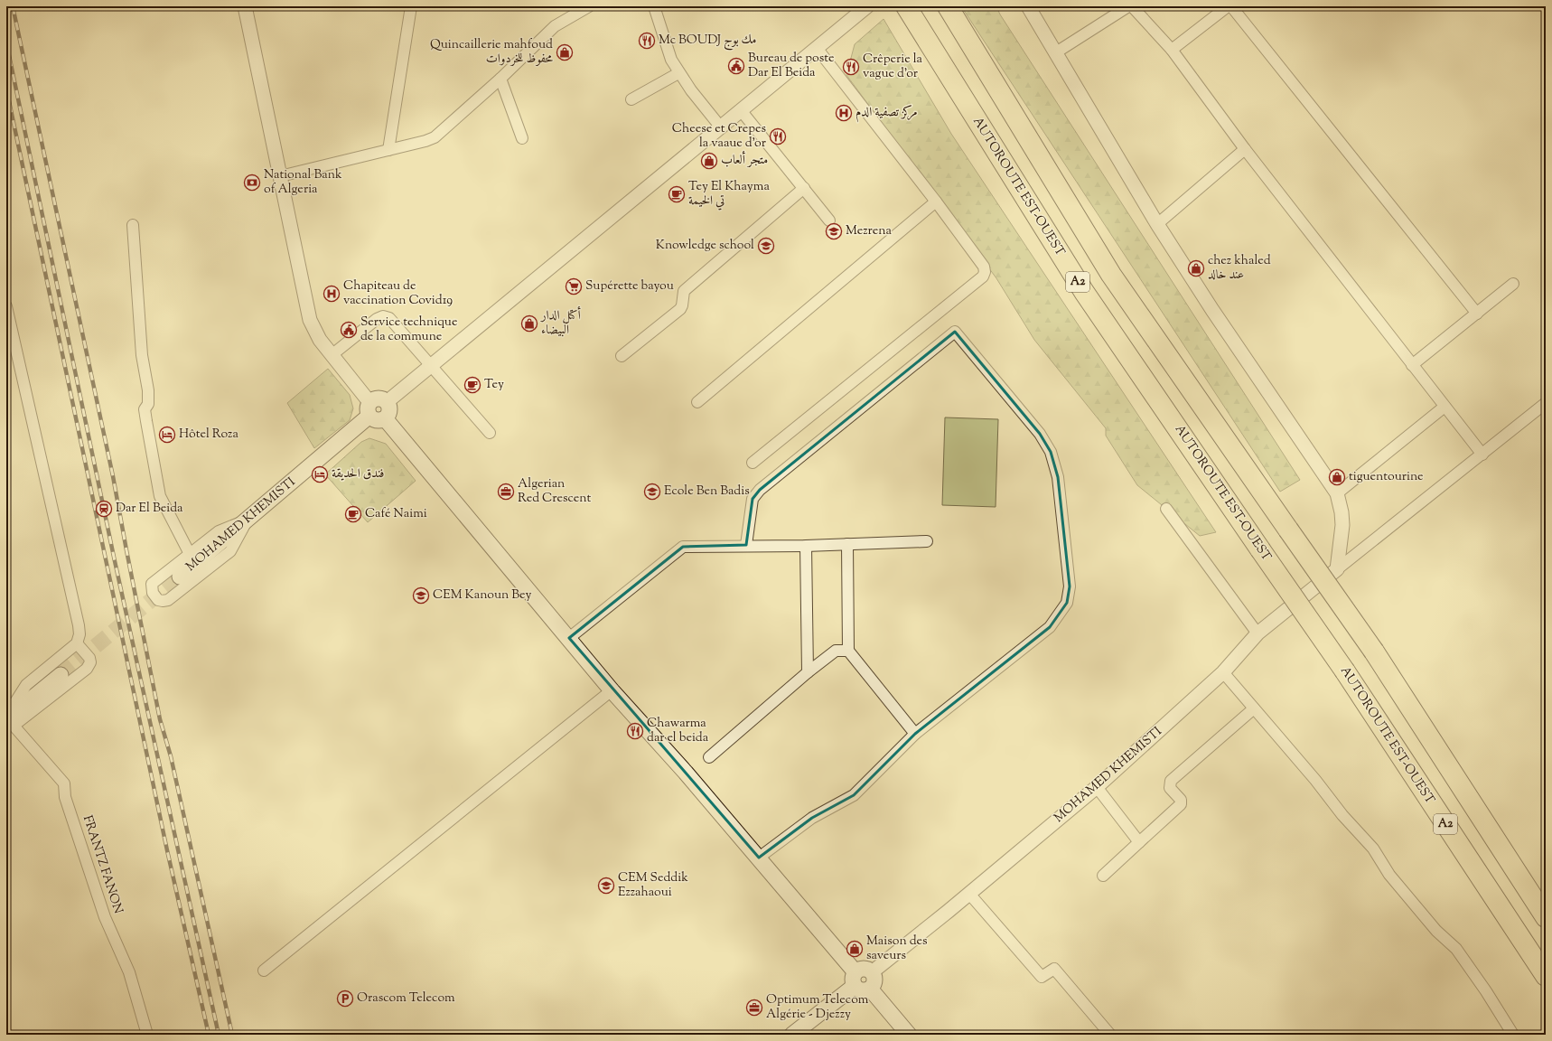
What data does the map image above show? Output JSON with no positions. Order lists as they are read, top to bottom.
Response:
{
  "streets": {
    "highway": ["AUTOROUTE EST-OUEST", "A2"],
    "main road": ["MOHAMED KHEMISTI"],
    "street": ["FRANTZ FANON"]
  },
  "places": {
    "restaurant": [
      "Mc BOUDJ مك بوج",
      "Crêperie la vague d'or",
      "Cheese et Crepes la vaaue d'or",
      "Chawarma dar el beida"
    ],
    "shop": [
      "Quincaillerie mahfoud محفوظ للخردوات",
      "متجر ألعاب",
      "chez khaled عند خالد",
      "أكتل الدار البيضاء",
      "tiguentourine",
      "Maison des saveurs"
    ],
    "public building": ["Bureau de poste Dar El Beida", "Service technique de la commune"],
    "hospital": ["مركز تصفية الدم", "Chapiteau de vaccination Covid19"],
    "bank": ["National Bank of Algeria"],
    "cafe": ["Tey El Khayma تي الخيمة", "Tey", "Café Naimi"],
    "school or university": [
      "Mezrena",
      "Knowledge school",
      "Ecole Ben Badis",
      "CEM Kanoun Bey",
      "CEM Seddik Ezzahaoui"
    ],
    "supermarket": ["Supérette bayou"],
    "hotel": ["Hôtel Roza", "فندق الحديقة"],
    "office": ["Algerian Red Crescent", "Optimum Telecom Algérie - Djezzy"],
    "station": ["Dar El Beida"],
    "parking": ["Orascom Telecom"]
  }
}
